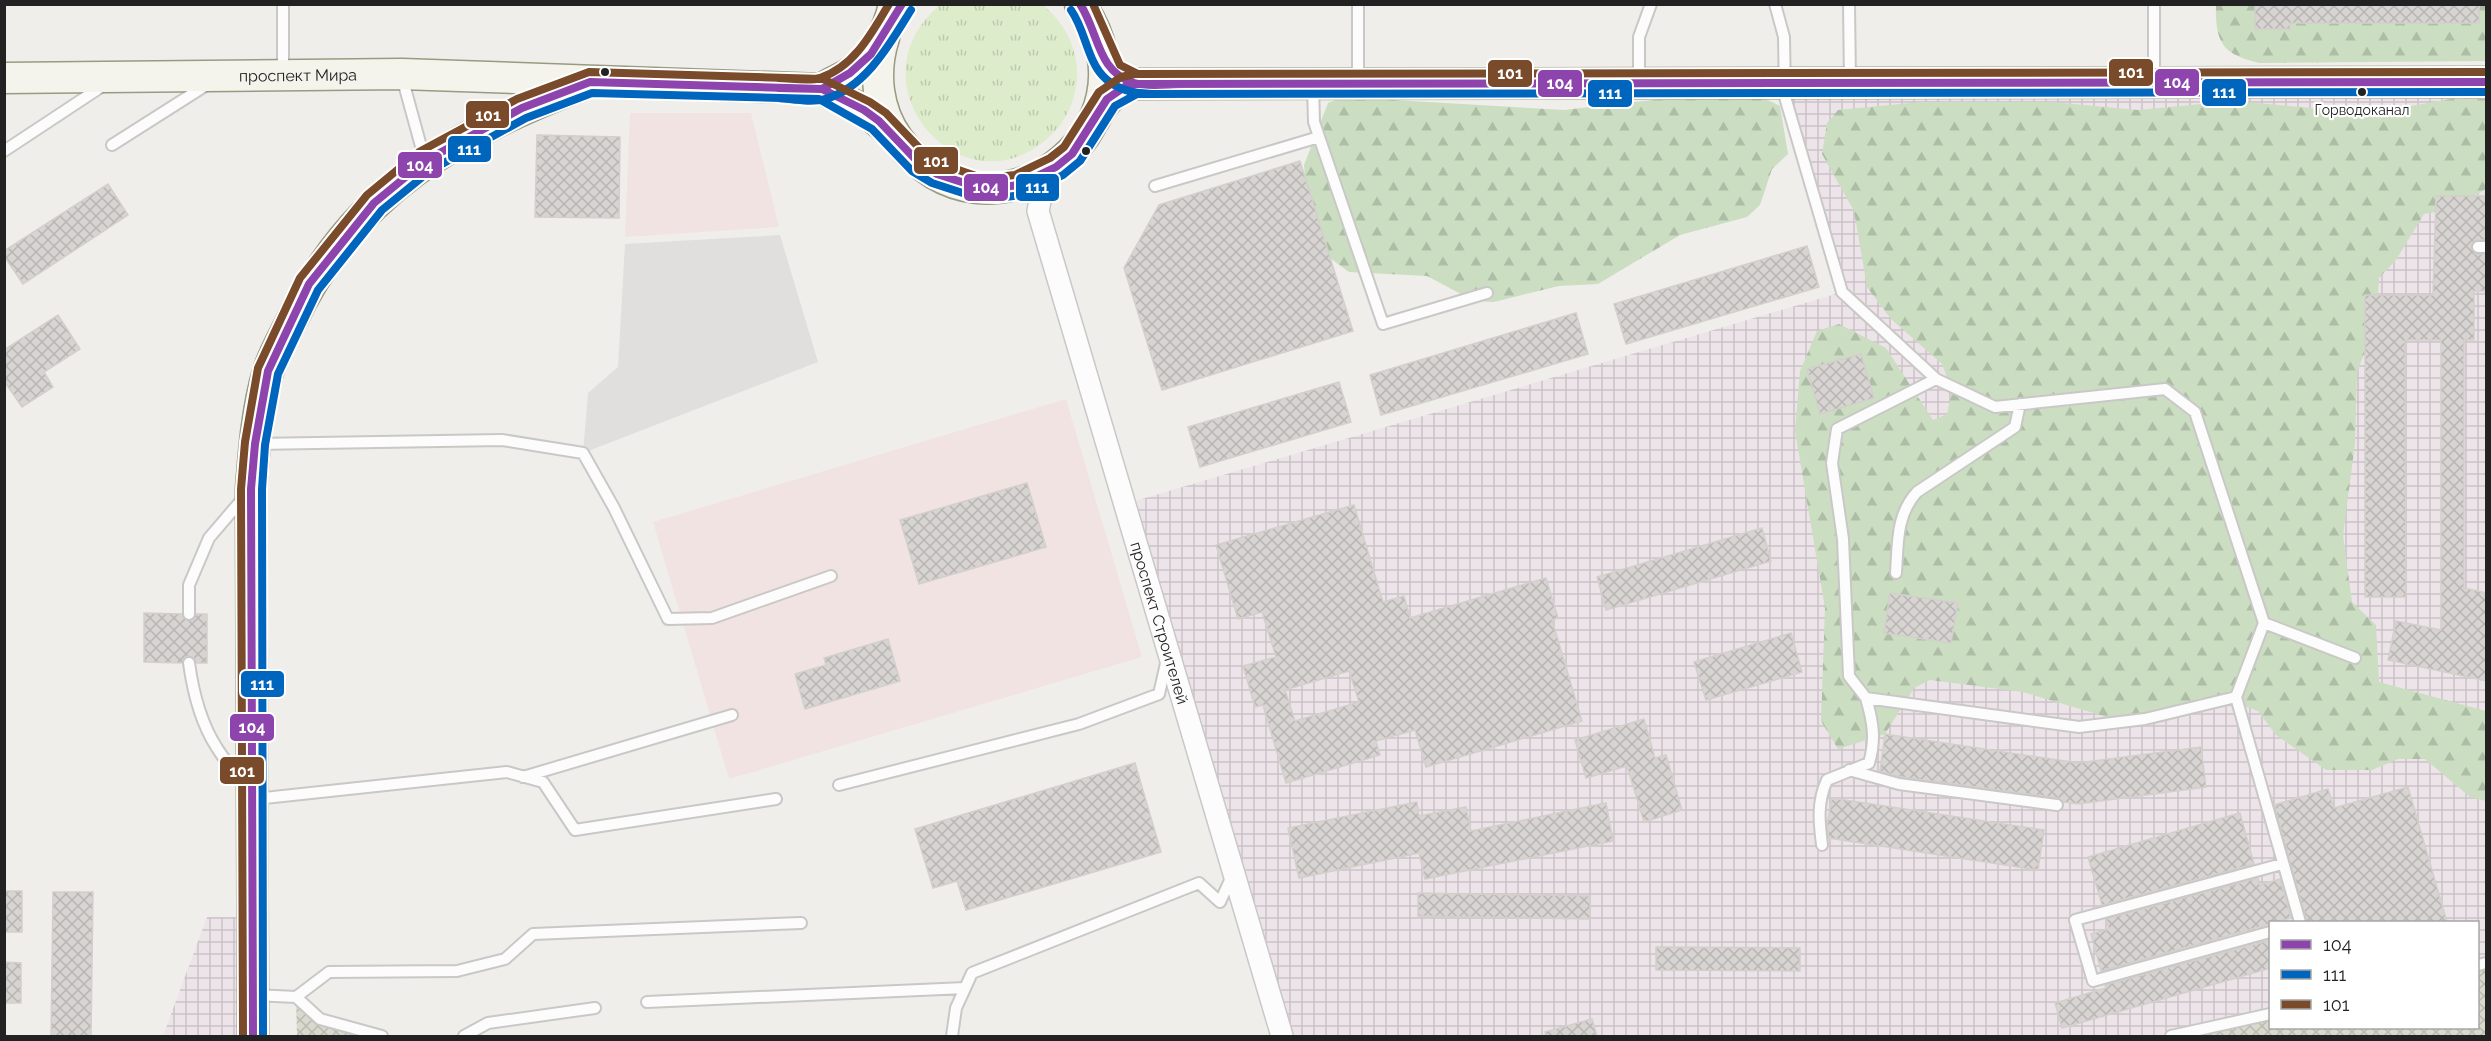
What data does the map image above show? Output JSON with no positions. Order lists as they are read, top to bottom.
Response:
{
  "streets": {
    "street": ["проспект Мира", "проспект Строителей"]
  },
  "places": ["Горводоканал"],
  "lines": ["transit line 104", "transit line 101", "transit line 111"],
  "legend": ["104", "111", "101"]
}
